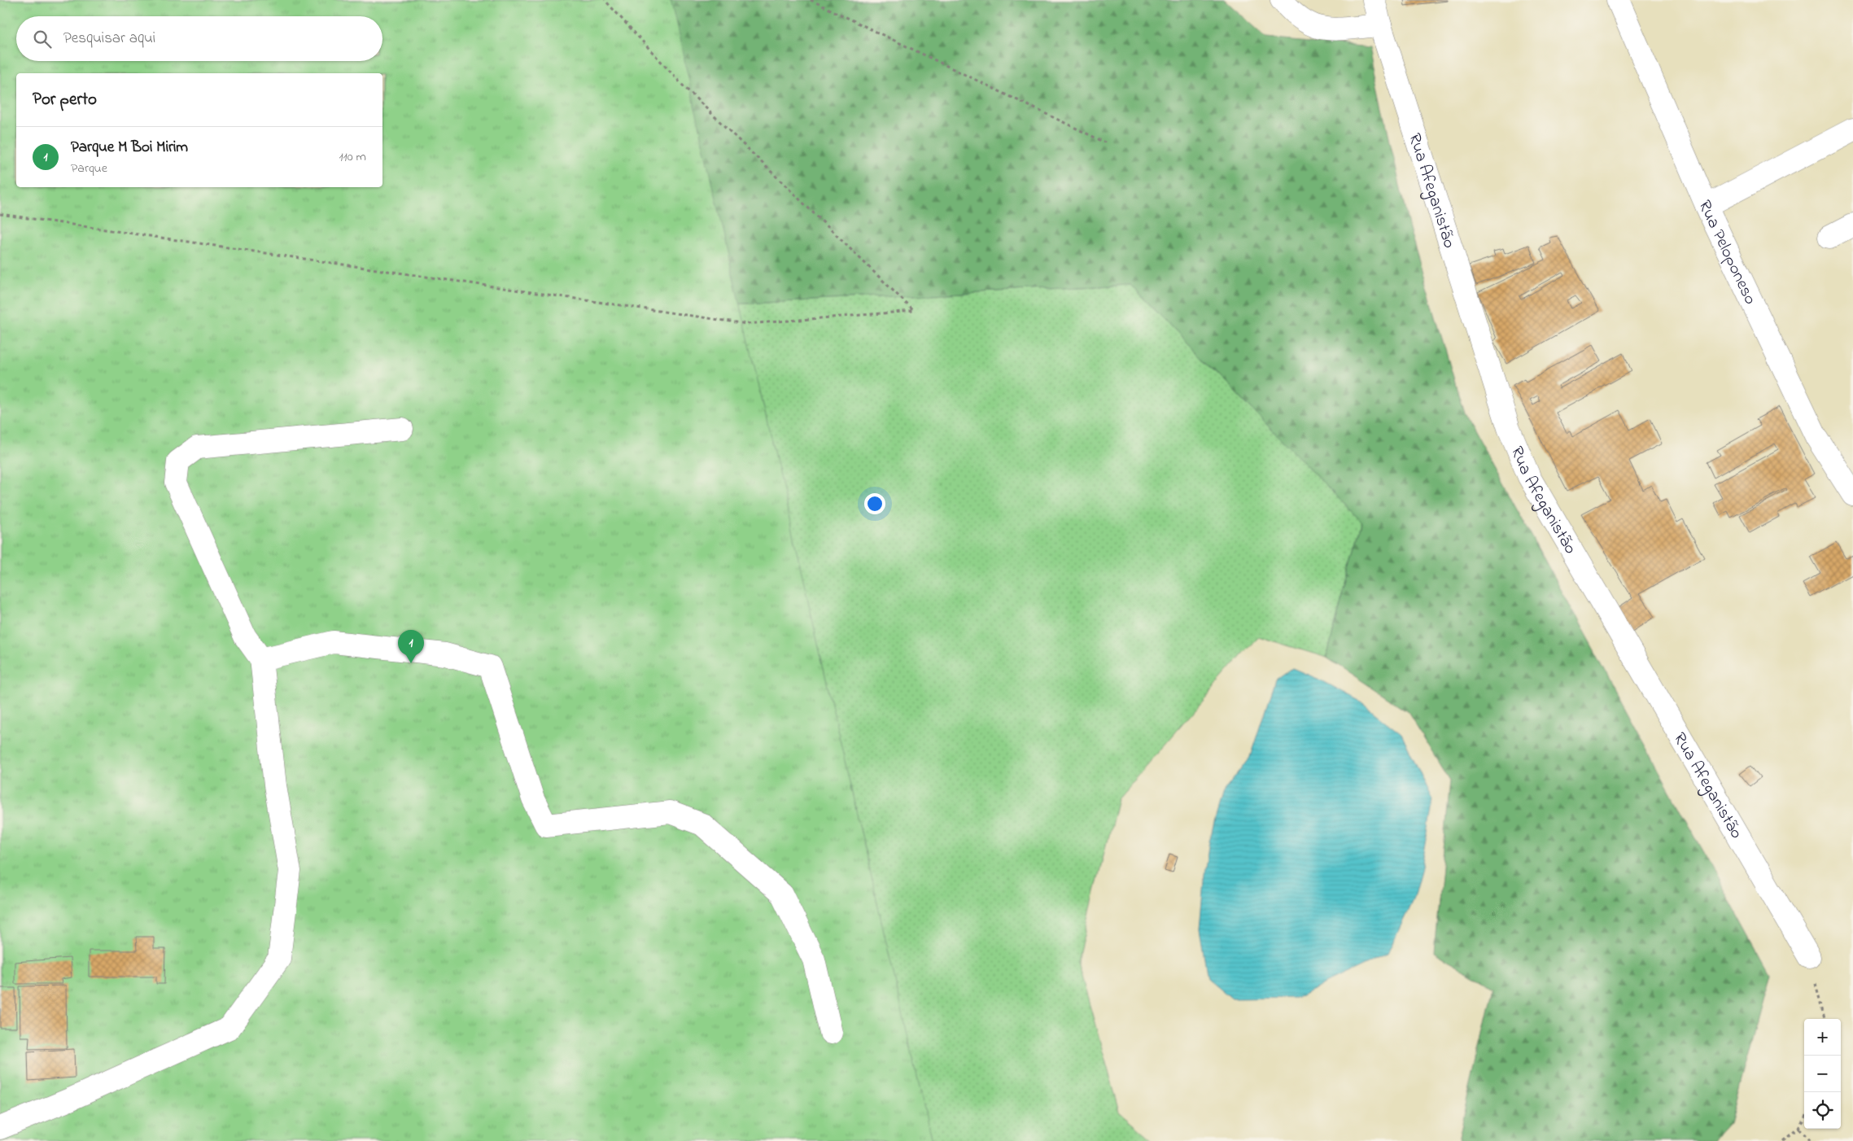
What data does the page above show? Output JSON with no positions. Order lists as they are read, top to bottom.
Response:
{
  "streets": {
    "street": ["Rua Afeganistão", "Rua Peloponeso"]
  },
  "page": {
    "search": "Pesquisar aqui",
    "heading": "Por perto",
    "list": [
      {
        "mark": "1",
        "name": "Parque M Boi Mirim",
        "note": "Parque",
        "value": "110 m"
      }
    ],
    "pins": "1",
    "map_buttons": ["+", "−"]
  }
}
